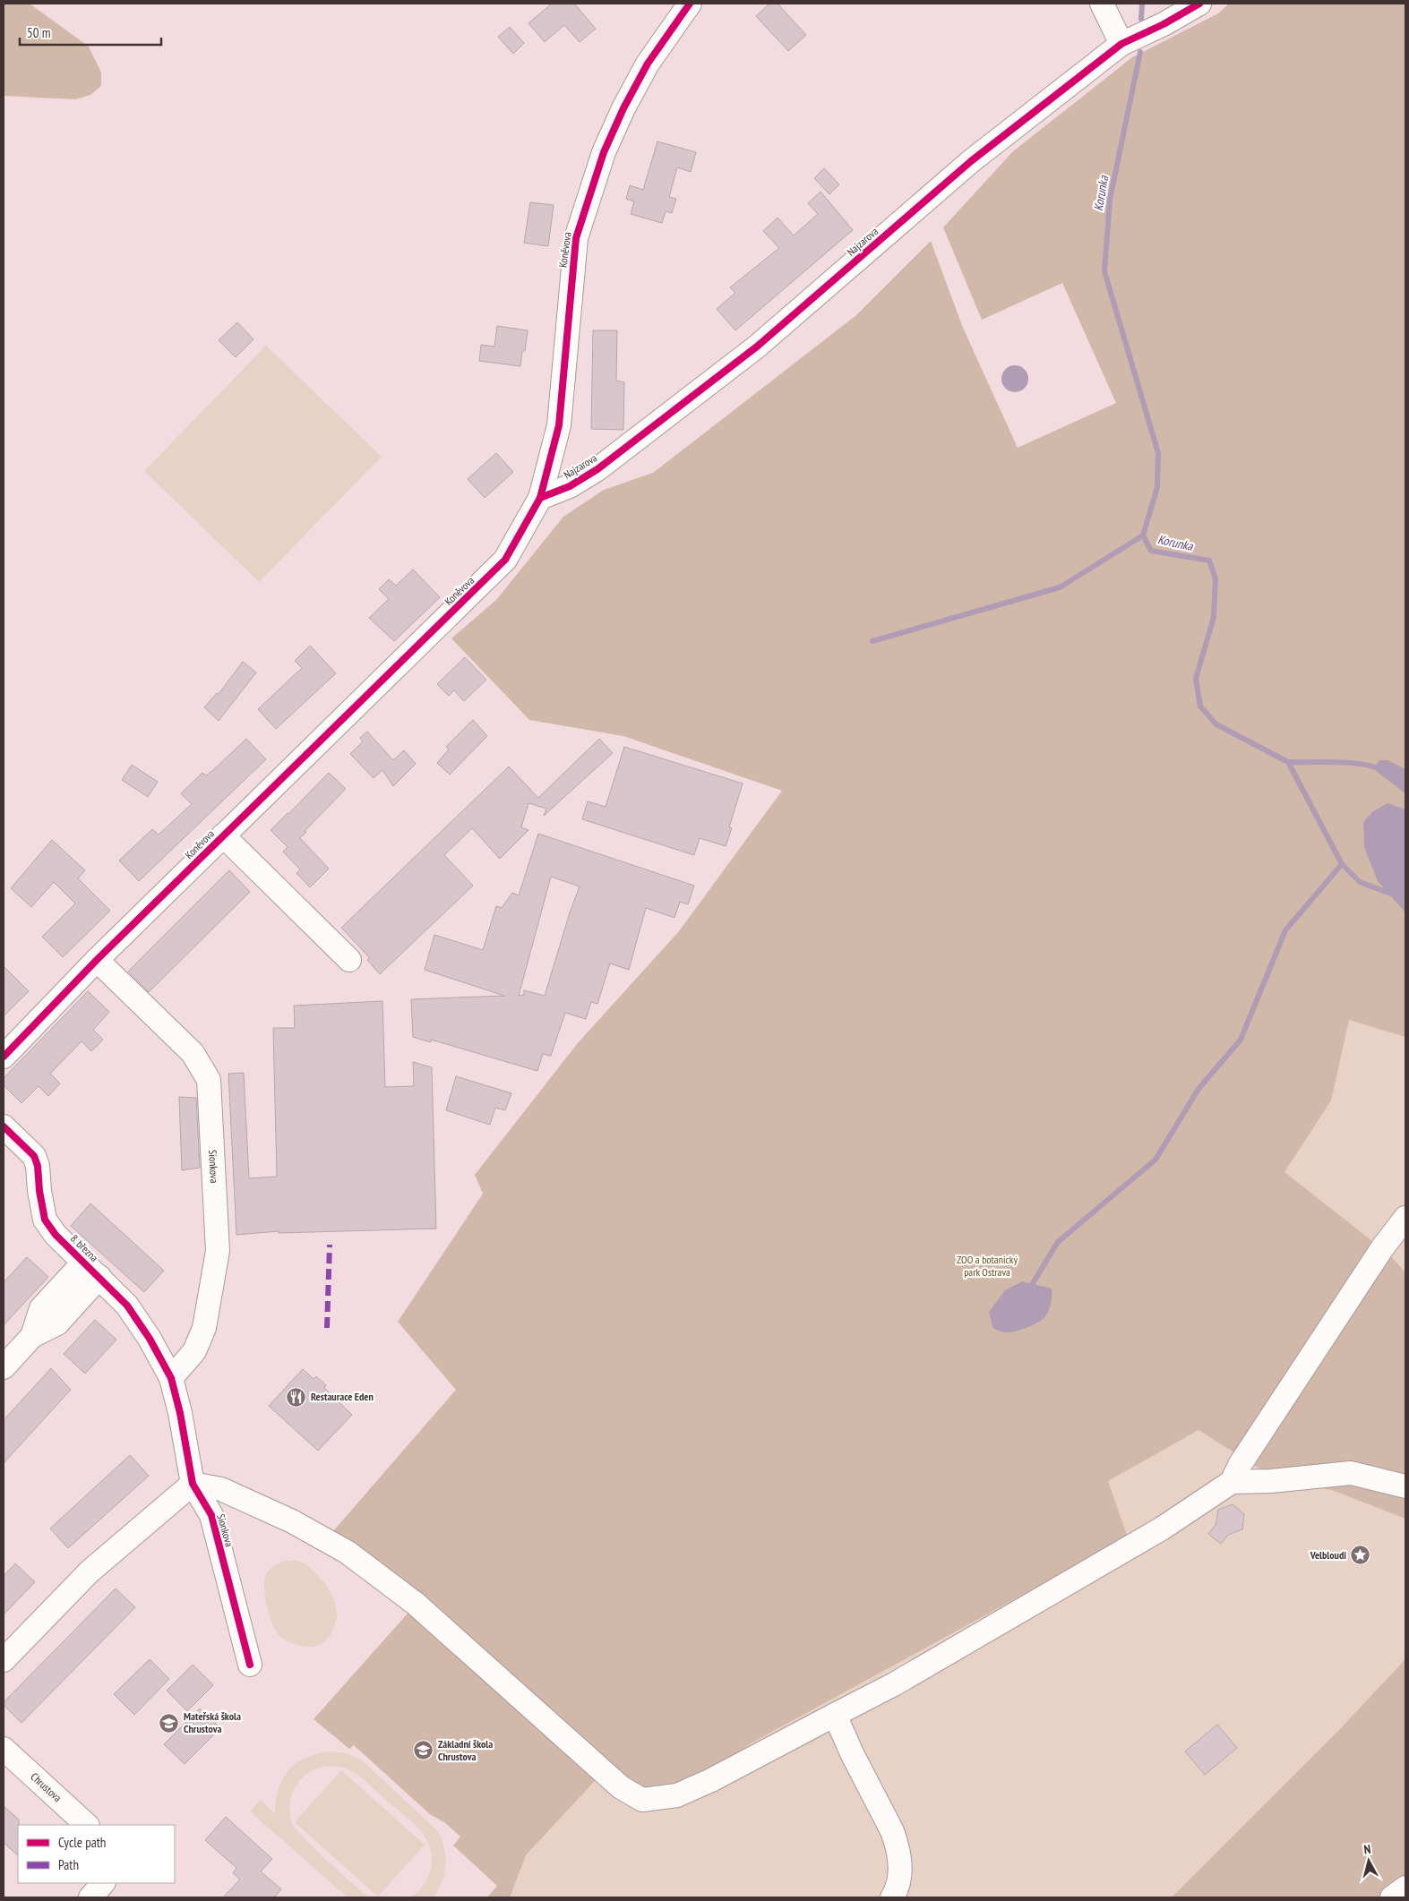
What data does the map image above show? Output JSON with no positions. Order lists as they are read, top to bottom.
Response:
{
  "streets": {
    "street": [
      "Najzarova",
      "Koněvova",
      "Sionkova",
      "8. března",
      "Chrustova"
    ]
  },
  "crossings": [
    ["Najzarova", "Koněvova"],
    ["Koněvova", "Sionkova"],
    ["Sionkova", "8. března"]
  ],
  "water": ["Korunka"],
  "parks": ["ZOO a botanický park Ostrava"],
  "places": {
    "restaurant": ["Restaurace Eden"],
    "place": ["Velbloudi"],
    "school or university": ["Mateřská škola Chrustova", "Základní škola Chrustova"]
  },
  "legend": ["Cycle path", "Path"],
  "scale_bar": "50 m",
  "north": "top"
}
